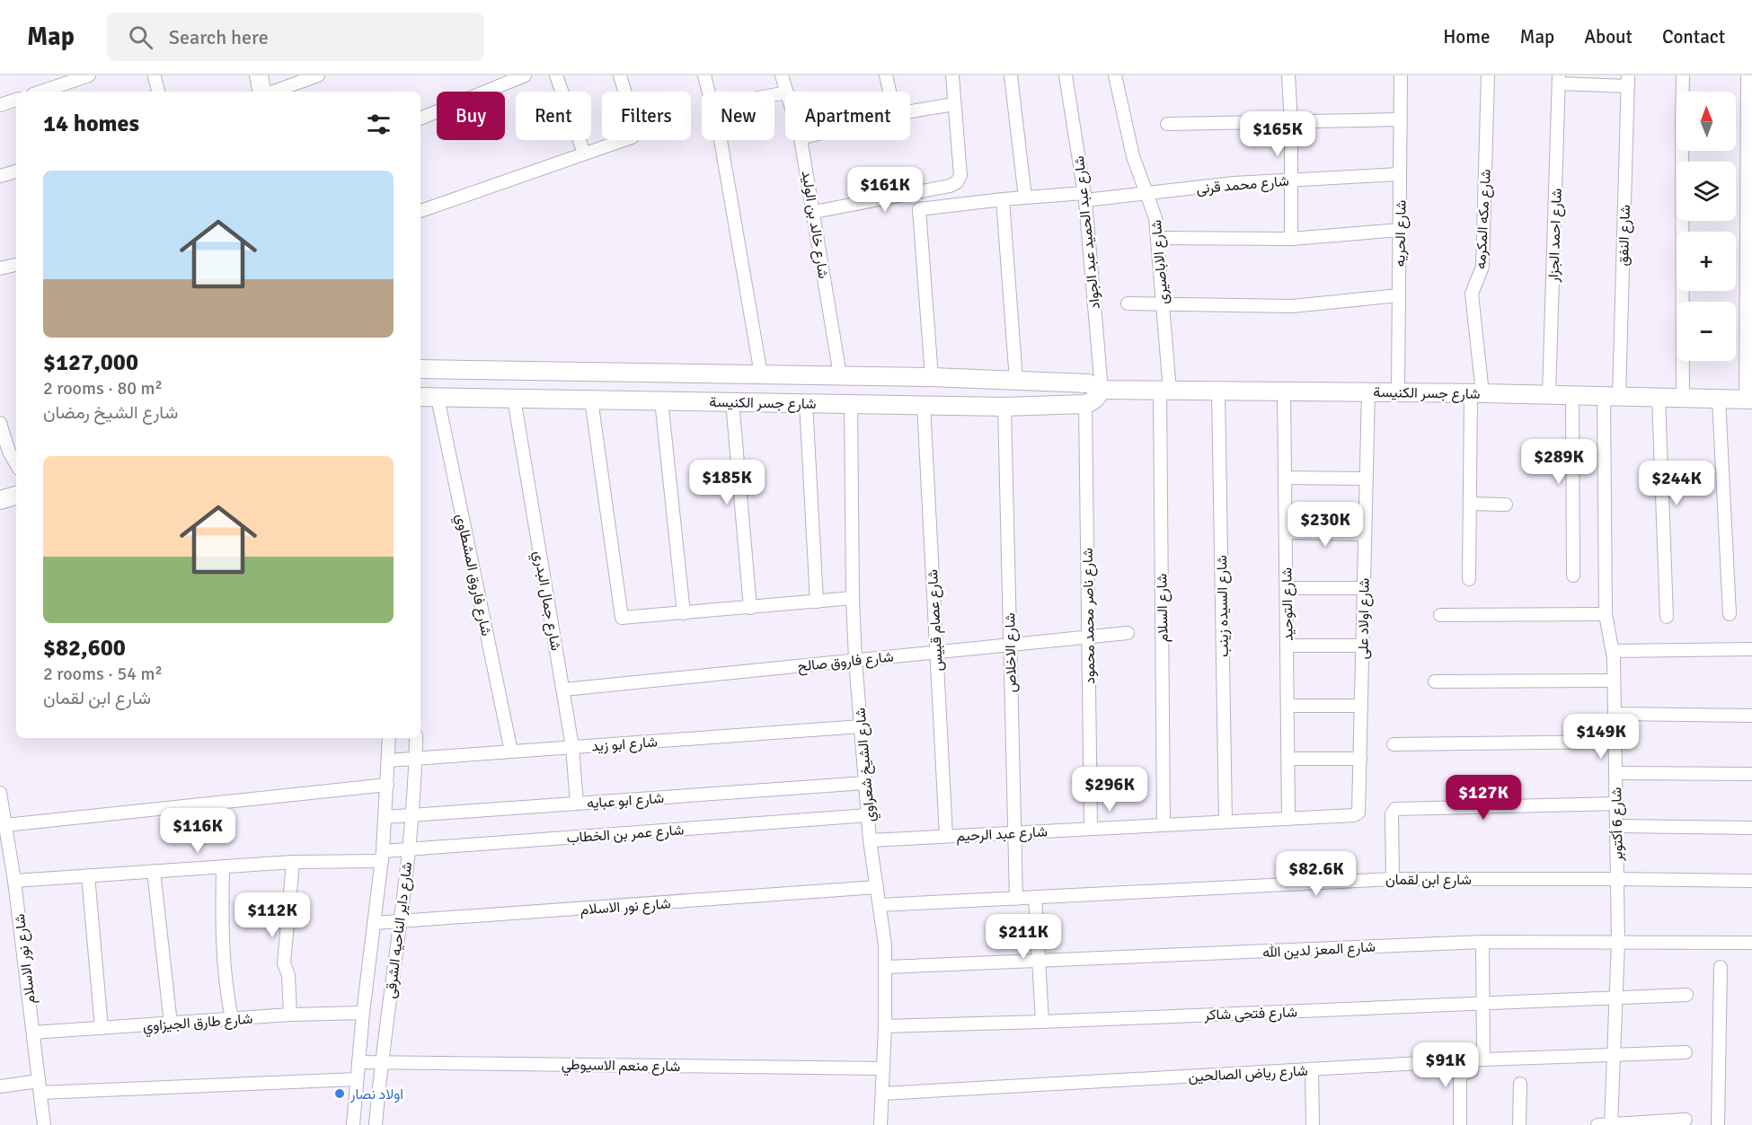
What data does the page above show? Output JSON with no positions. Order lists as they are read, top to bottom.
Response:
{
  "streets": {
    "main road": ["شارع جسر الكنيسة"],
    "street": [
      "شارع محمد قرنى",
      "شارع مكه المكرمه",
      "شارع خالد بن الوليد",
      "شارع عبد الحميد عبد الجواد",
      "شارع الحريه",
      "شارع احمد الجزار",
      "شارع النفق",
      "شارع الاباصيرى",
      "شارع فاروق المشطاوي",
      "شارع جمال البدري",
      "شارع التوحيد",
      "شارع السيده زينب",
      "شارع السلام",
      "شارع ناصر محمد محمود",
      "شارع اولاد على",
      "شارع عصام قبيس",
      "شارع الاخلاص",
      "شارع فاروق صالح",
      "شارع ابو زيد",
      "شارع الشيخ شعراوي",
      "شارع ابو عبايه",
      "شارع 6 أكتوبر",
      "شارع عمر بن الخطاب",
      "شارع عبد الرحيم",
      "شارع ابن لقمان",
      "شارع نور الاسلام",
      "شارع داير الناحيه الشرقى",
      "شارع المعز لدين الله",
      "شارع فتحى شاكر",
      "شارع طارق الجيزاوي",
      "شارع منعم الاسيوطي",
      "شارع رياض الصالحين"
    ]
  },
  "crossings": [
    ["شارع محمد قرنى", "شارع عبد الحميد عبد الجواد"],
    ["شارع محمد قرنى", "شارع الحريه"],
    ["شارع محمد قرنى", "شارع الاباصيرى"],
    ["شارع محمد قرنى", "شارع جسر الكنيسة"],
    ["شارع مكه المكرمه", "شارع جسر الكنيسة"],
    ["شارع خالد بن الوليد", "شارع جسر الكنيسة"],
    ["شارع عبد الحميد عبد الجواد", "شارع جسر الكنيسة"],
    ["شارع الحريه", "شارع جسر الكنيسة"],
    ["شارع احمد الجزار", "شارع جسر الكنيسة"],
    ["شارع النفق", "شارع جسر الكنيسة"],
    ["شارع النفق", "شارع 6 أكتوبر"],
    ["شارع الاباصيرى", "شارع جسر الكنيسة"],
    ["شارع الاباصيرى", "شارع السلام"],
    ["شارع جسر الكنيسة", "شارع فاروق المشطاوي"],
    ["شارع جسر الكنيسة", "شارع جمال البدري"],
    ["شارع جسر الكنيسة", "شارع التوحيد"],
    ["شارع جسر الكنيسة", "شارع السيده زينب"],
    ["شارع جسر الكنيسة", "شارع السلام"],
    ["شارع جسر الكنيسة", "شارع ناصر محمد محمود"],
    ["شارع جسر الكنيسة", "شارع اولاد على"],
    ["شارع جسر الكنيسة", "شارع عصام قبيس"],
    ["شارع جسر الكنيسة", "شارع الاخلاص"],
    ["شارع جسر الكنيسة", "شارع الشيخ شعراوي"],
    ["شارع جسر الكنيسة", "شارع 6 أكتوبر"],
    ["شارع فاروق المشطاوي", "شارع ابو زيد"],
    ["شارع جمال البدري", "شارع فاروق صالح"],
    ["شارع جمال البدري", "شارع ابو زيد"],
    ["شارع جمال البدري", "شارع ابو عبايه"],
    ["شارع التوحيد", "شارع عبد الرحيم"],
    ["شارع السيده زينب", "شارع عبد الرحيم"],
    ["شارع السلام", "شارع عبد الرحيم"],
    ["شارع ناصر محمد محمود", "شارع فاروق صالح"],
    ["شارع ناصر محمد محمود", "شارع عبد الرحيم"],
    ["شارع اولاد على", "شارع عبد الرحيم"],
    ["شارع عصام قبيس", "شارع فاروق صالح"],
    ["شارع عصام قبيس", "شارع عبد الرحيم"],
    ["شارع الاخلاص", "شارع فاروق صالح"],
    ["شارع الاخلاص", "شارع عبد الرحيم"],
    ["شارع الاخلاص", "شارع ابن لقمان"],
    ["شارع فاروق صالح", "شارع الشيخ شعراوي"],
    ["شارع ابو زيد", "شارع الشيخ شعراوي"],
    ["شارع ابو زيد", "شارع داير الناحيه الشرقى"],
    ["شارع الشيخ شعراوي", "شارع ابو عبايه"],
    ["شارع الشيخ شعراوي", "شارع عمر بن الخطاب"],
    ["شارع الشيخ شعراوي", "شارع عبد الرحيم"],
    ["شارع الشيخ شعراوي", "شارع ابن لقمان"],
    ["شارع الشيخ شعراوي", "شارع نور الاسلام"],
    ["شارع الشيخ شعراوي", "شارع المعز لدين الله"],
    ["شارع الشيخ شعراوي", "شارع فتحى شاكر"],
    ["شارع الشيخ شعراوي", "شارع منعم الاسيوطي"],
    ["شارع الشيخ شعراوي", "شارع رياض الصالحين"],
    ["شارع ابو عبايه", "شارع داير الناحيه الشرقى"],
    ["شارع 6 أكتوبر", "شارع ابن لقمان"],
    ["شارع 6 أكتوبر", "شارع المعز لدين الله"],
    ["شارع 6 أكتوبر", "شارع فتحى شاكر"],
    ["شارع 6 أكتوبر", "شارع رياض الصالحين"],
    ["شارع عمر بن الخطاب", "شارع نور الاسلام"],
    ["شارع عمر بن الخطاب", "شارع داير الناحيه الشرقى"],
    ["شارع نور الاسلام", "شارع داير الناحيه الشرقى"],
    ["شارع نور الاسلام", "شارع طارق الجيزاوي"],
    ["شارع داير الناحيه الشرقى", "شارع طارق الجيزاوي"],
    ["شارع داير الناحيه الشرقى", "شارع منعم الاسيوطي"]
  ],
  "places": ["اولاد نصار"],
  "north": "top",
  "page": {
    "header": "Map",
    "search": "Search here",
    "nav": [
      "Home",
      "Map",
      "About",
      "Contact"
    ],
    "map_buttons": ["+", "−"],
    "chip": [
      "Buy",
      "Rent",
      "Filters",
      "New",
      "Apartment"
    ],
    "heading": "14 homes",
    "price": [
      "$165K",
      "$161K",
      "$289K",
      "$185K",
      "$244K",
      "$230K",
      "$149K",
      "$296K",
      "$127K",
      "$116K",
      "$82.6K",
      "$112K",
      "$211K",
      "$91K"
    ],
    "list": [
      {
        "name": "$127,000",
        "note": "2 rooms · 80 m² · شارع الشيخ رمضان"
      },
      {
        "name": "$82,600",
        "note": "2 rooms · 54 m² · شارع ابن لقمان"
      }
    ]
  }
}
